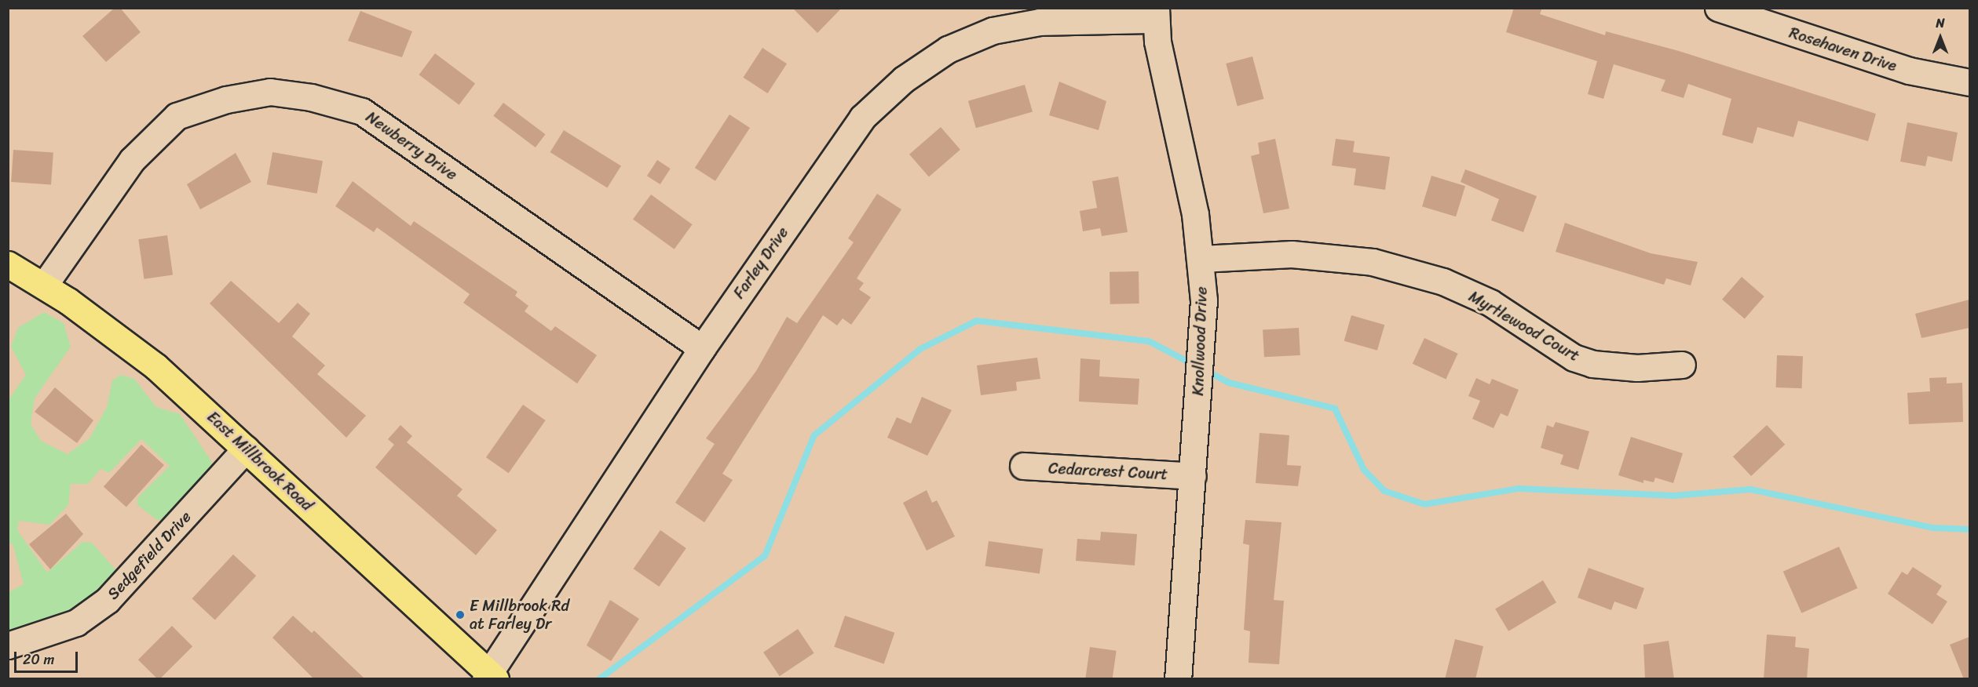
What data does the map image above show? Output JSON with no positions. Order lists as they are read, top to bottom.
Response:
{
  "streets": {
    "main road": ["East Millbrook Road"],
    "street": [
      "Rosehaven Drive",
      "Newberry Drive",
      "Farley Drive",
      "Myrtlewood Court",
      "Knollwood Drive",
      "Cedarcrest Court",
      "Sedgefield Drive"
    ]
  },
  "crossings": [
    ["Newberry Drive", "Farley Drive"],
    ["Newberry Drive", "East Millbrook Road"],
    ["Farley Drive", "Knollwood Drive"],
    ["Farley Drive", "East Millbrook Road"],
    ["Myrtlewood Court", "Knollwood Drive"],
    ["Knollwood Drive", "Cedarcrest Court"],
    ["East Millbrook Road", "Sedgefield Drive"]
  ],
  "places": ["E Millbrook Rd at Farley Dr"],
  "scale_bar": "20 m",
  "north": "top"
}
